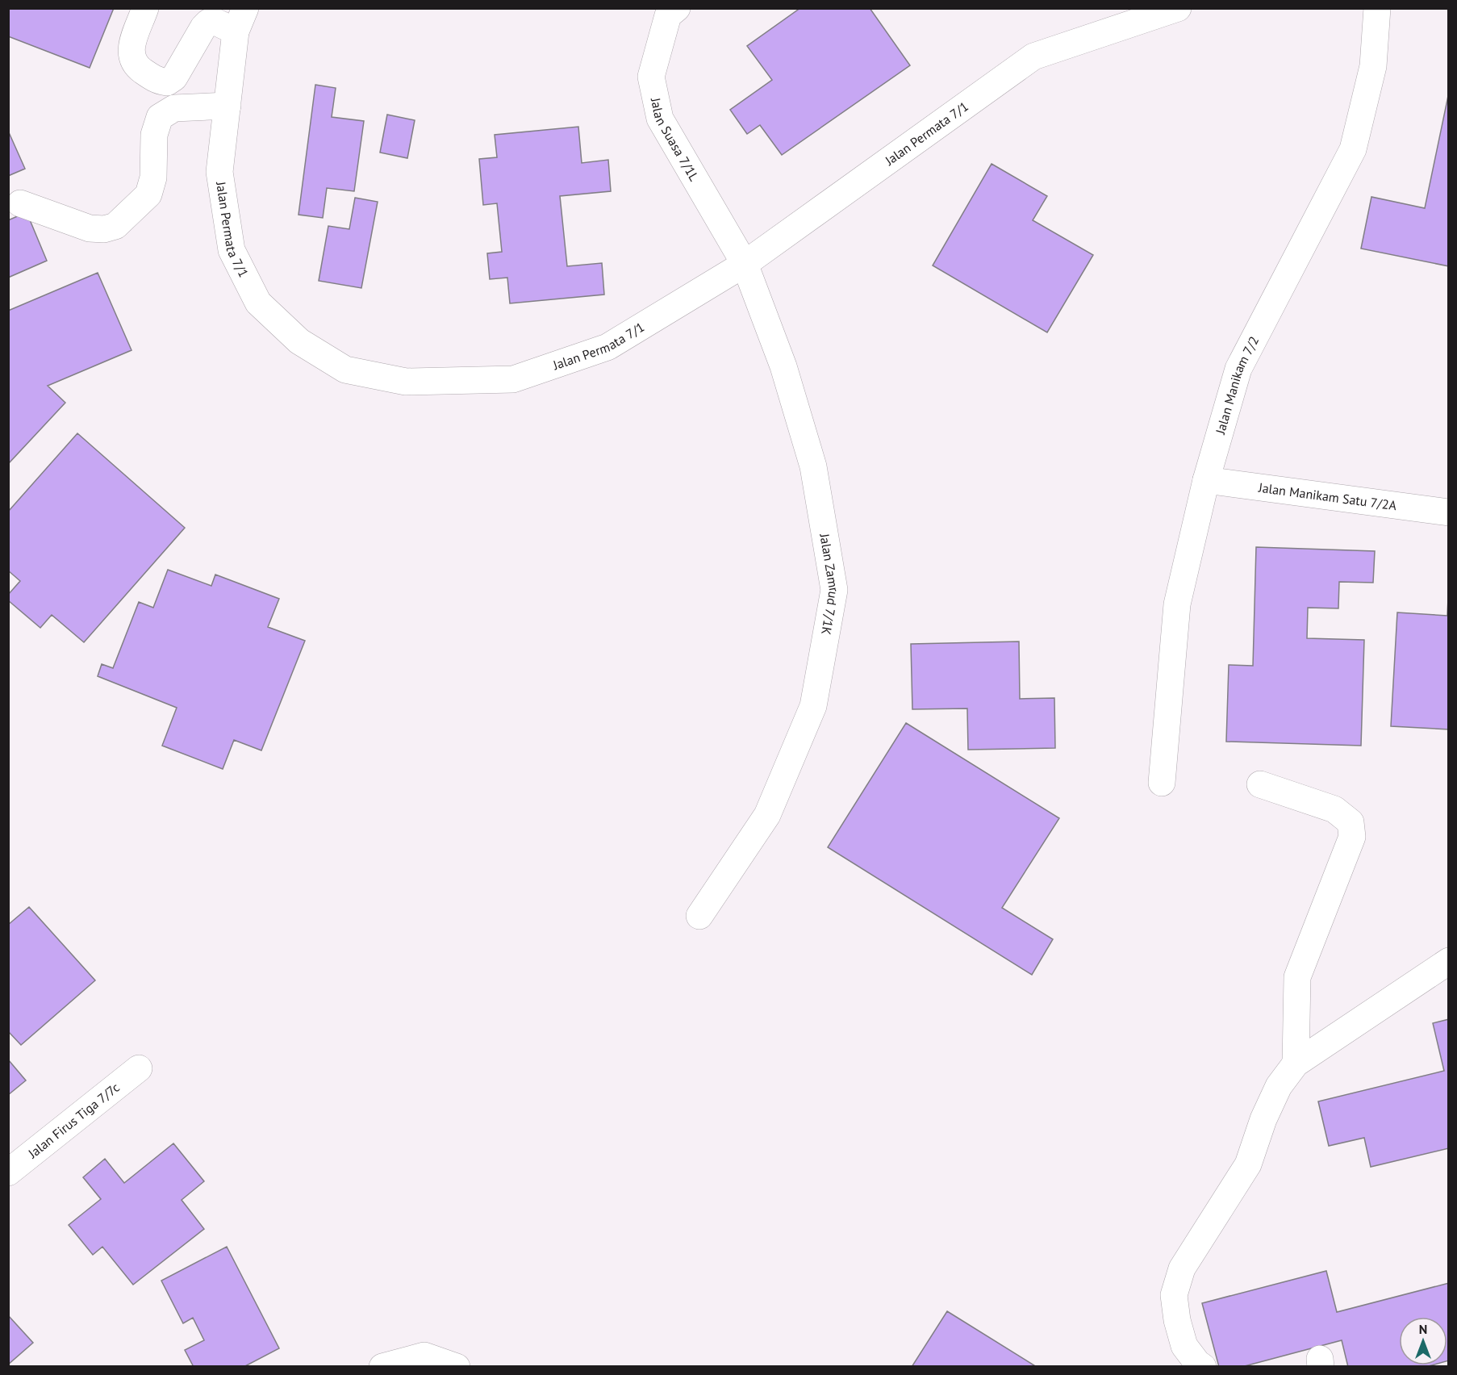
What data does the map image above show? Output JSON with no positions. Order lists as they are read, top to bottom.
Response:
{
  "streets": {
    "street": [
      "Jalan Permata 7/1",
      "Jalan Suasa 7/1L",
      "Jalan Manikam 7/2",
      "Jalan Manikam Satu 7/2A",
      "Jalan Zamrud 7/1K",
      "Jalan Firus Tiga 7/7c"
    ]
  },
  "crossings": [
    ["Jalan Permata 7/1", "Jalan Suasa 7/1L"],
    ["Jalan Permata 7/1", "Jalan Zamrud 7/1K"],
    ["Jalan Suasa 7/1L", "Jalan Zamrud 7/1K"],
    ["Jalan Manikam 7/2", "Jalan Manikam Satu 7/2A"]
  ],
  "north": "top"
}
